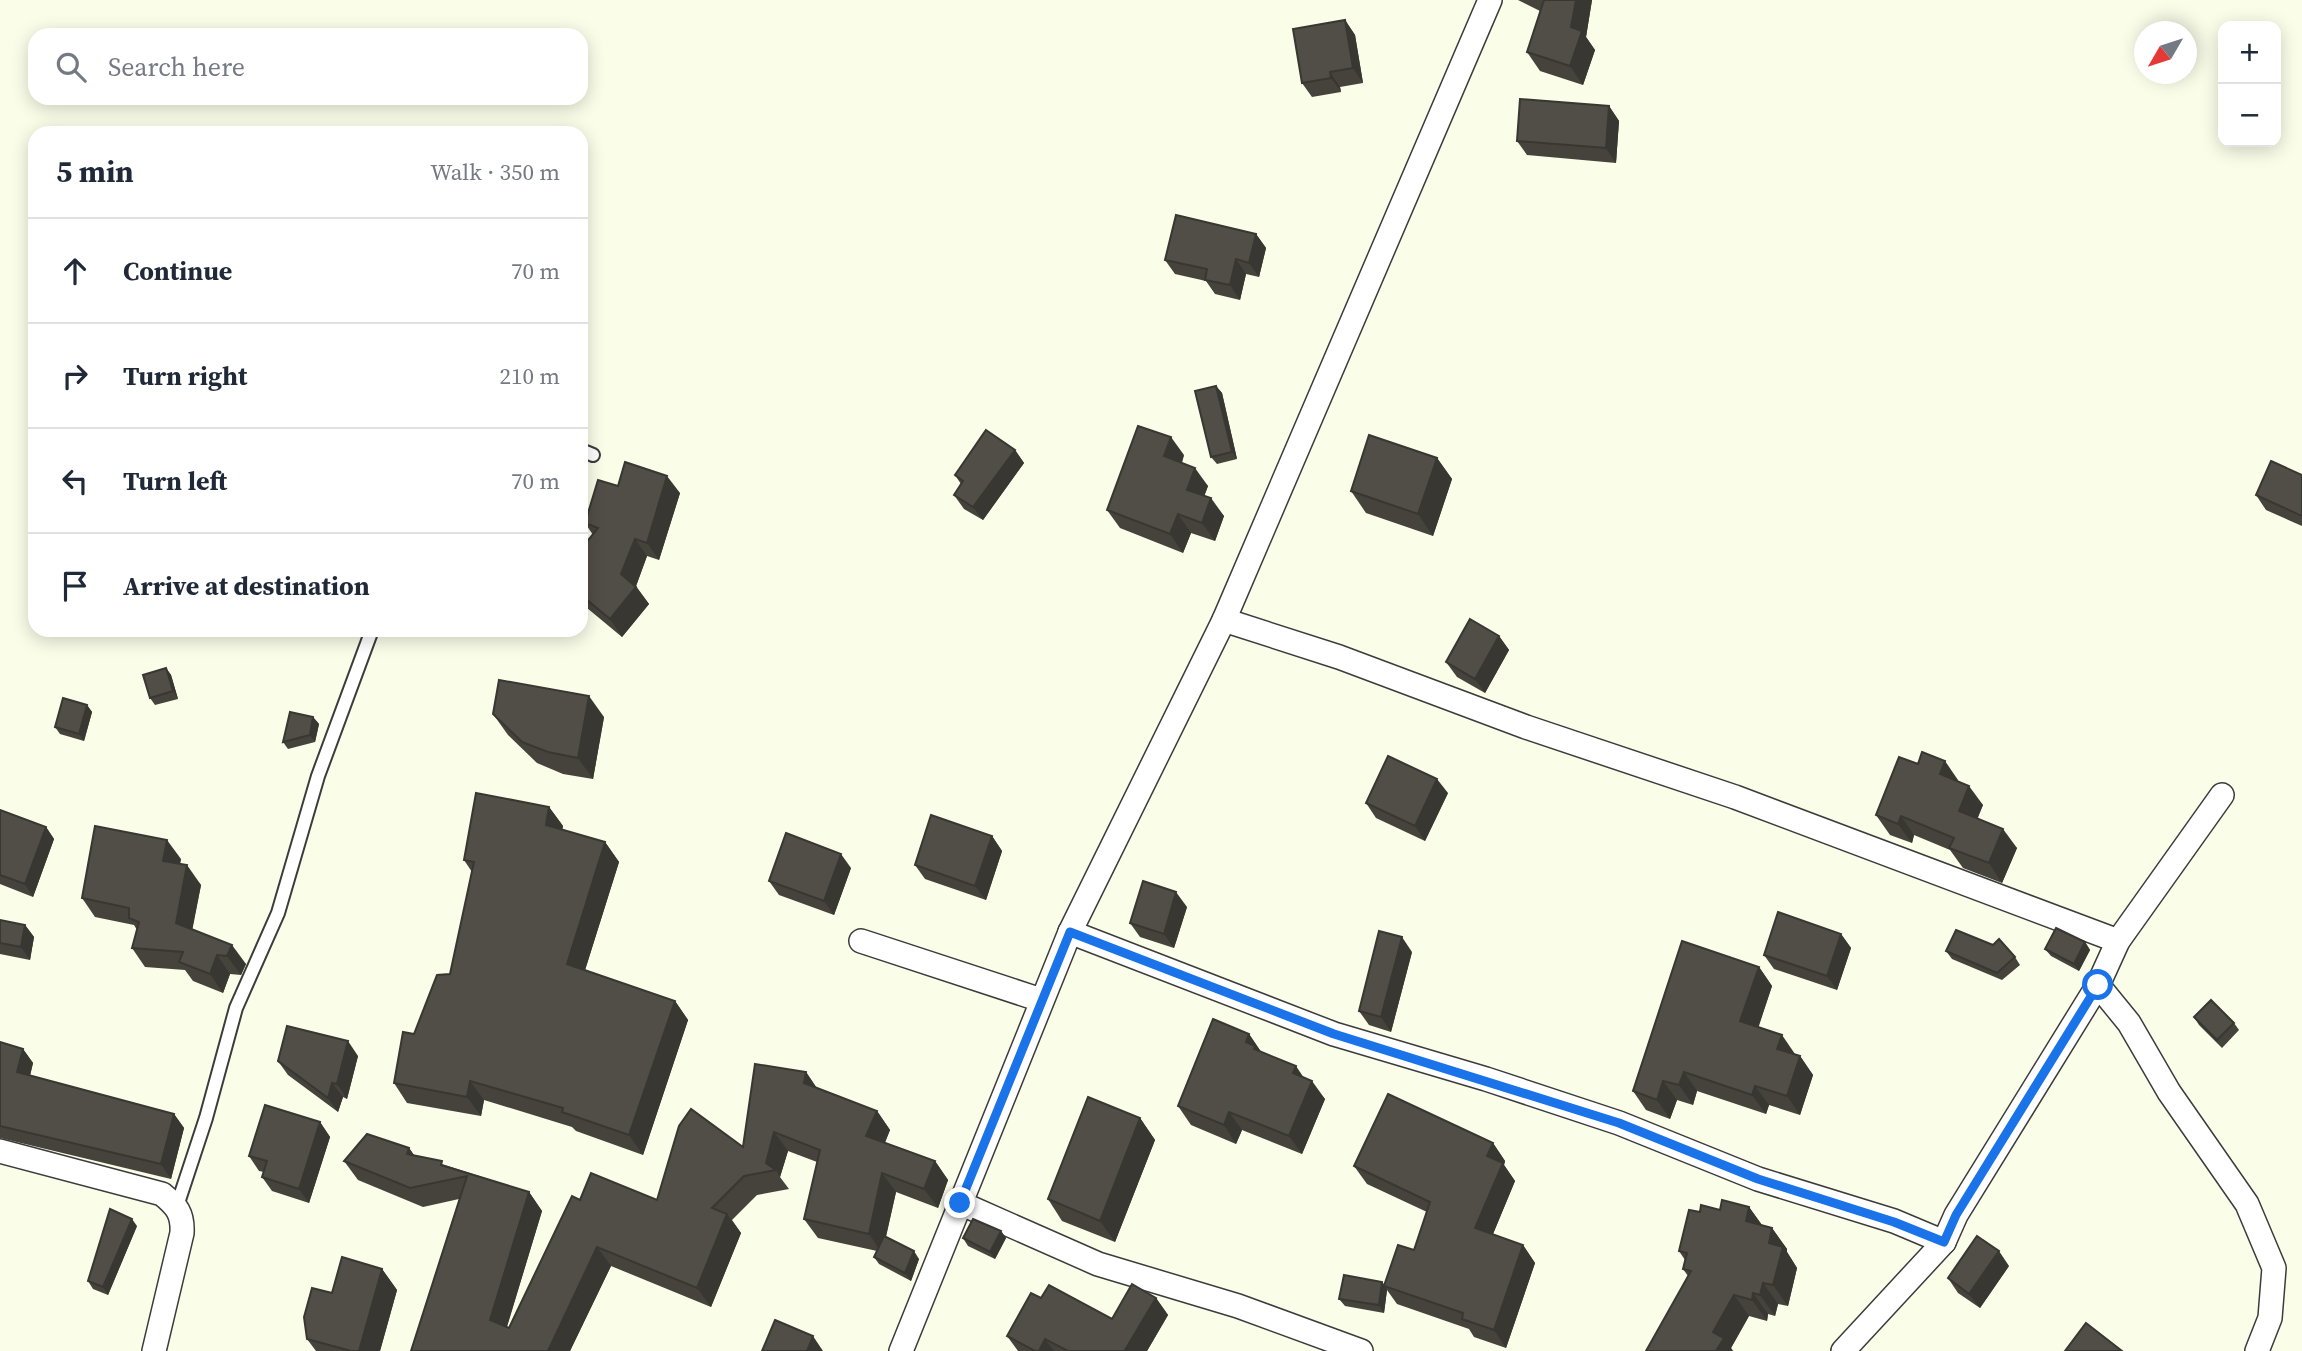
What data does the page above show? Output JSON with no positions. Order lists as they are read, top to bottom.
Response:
{
  "north": "bottom left",
  "page": {
    "map_buttons": ["+", "−"],
    "search": "Search here",
    "heading": ["5 min", "Walk · 350 m"],
    "list": [
      ["Continue", "70 m"],
      ["Turn right", "210 m"],
      ["Turn left", "70 m"],
      "Arrive at destination"
    ]
  }
}
